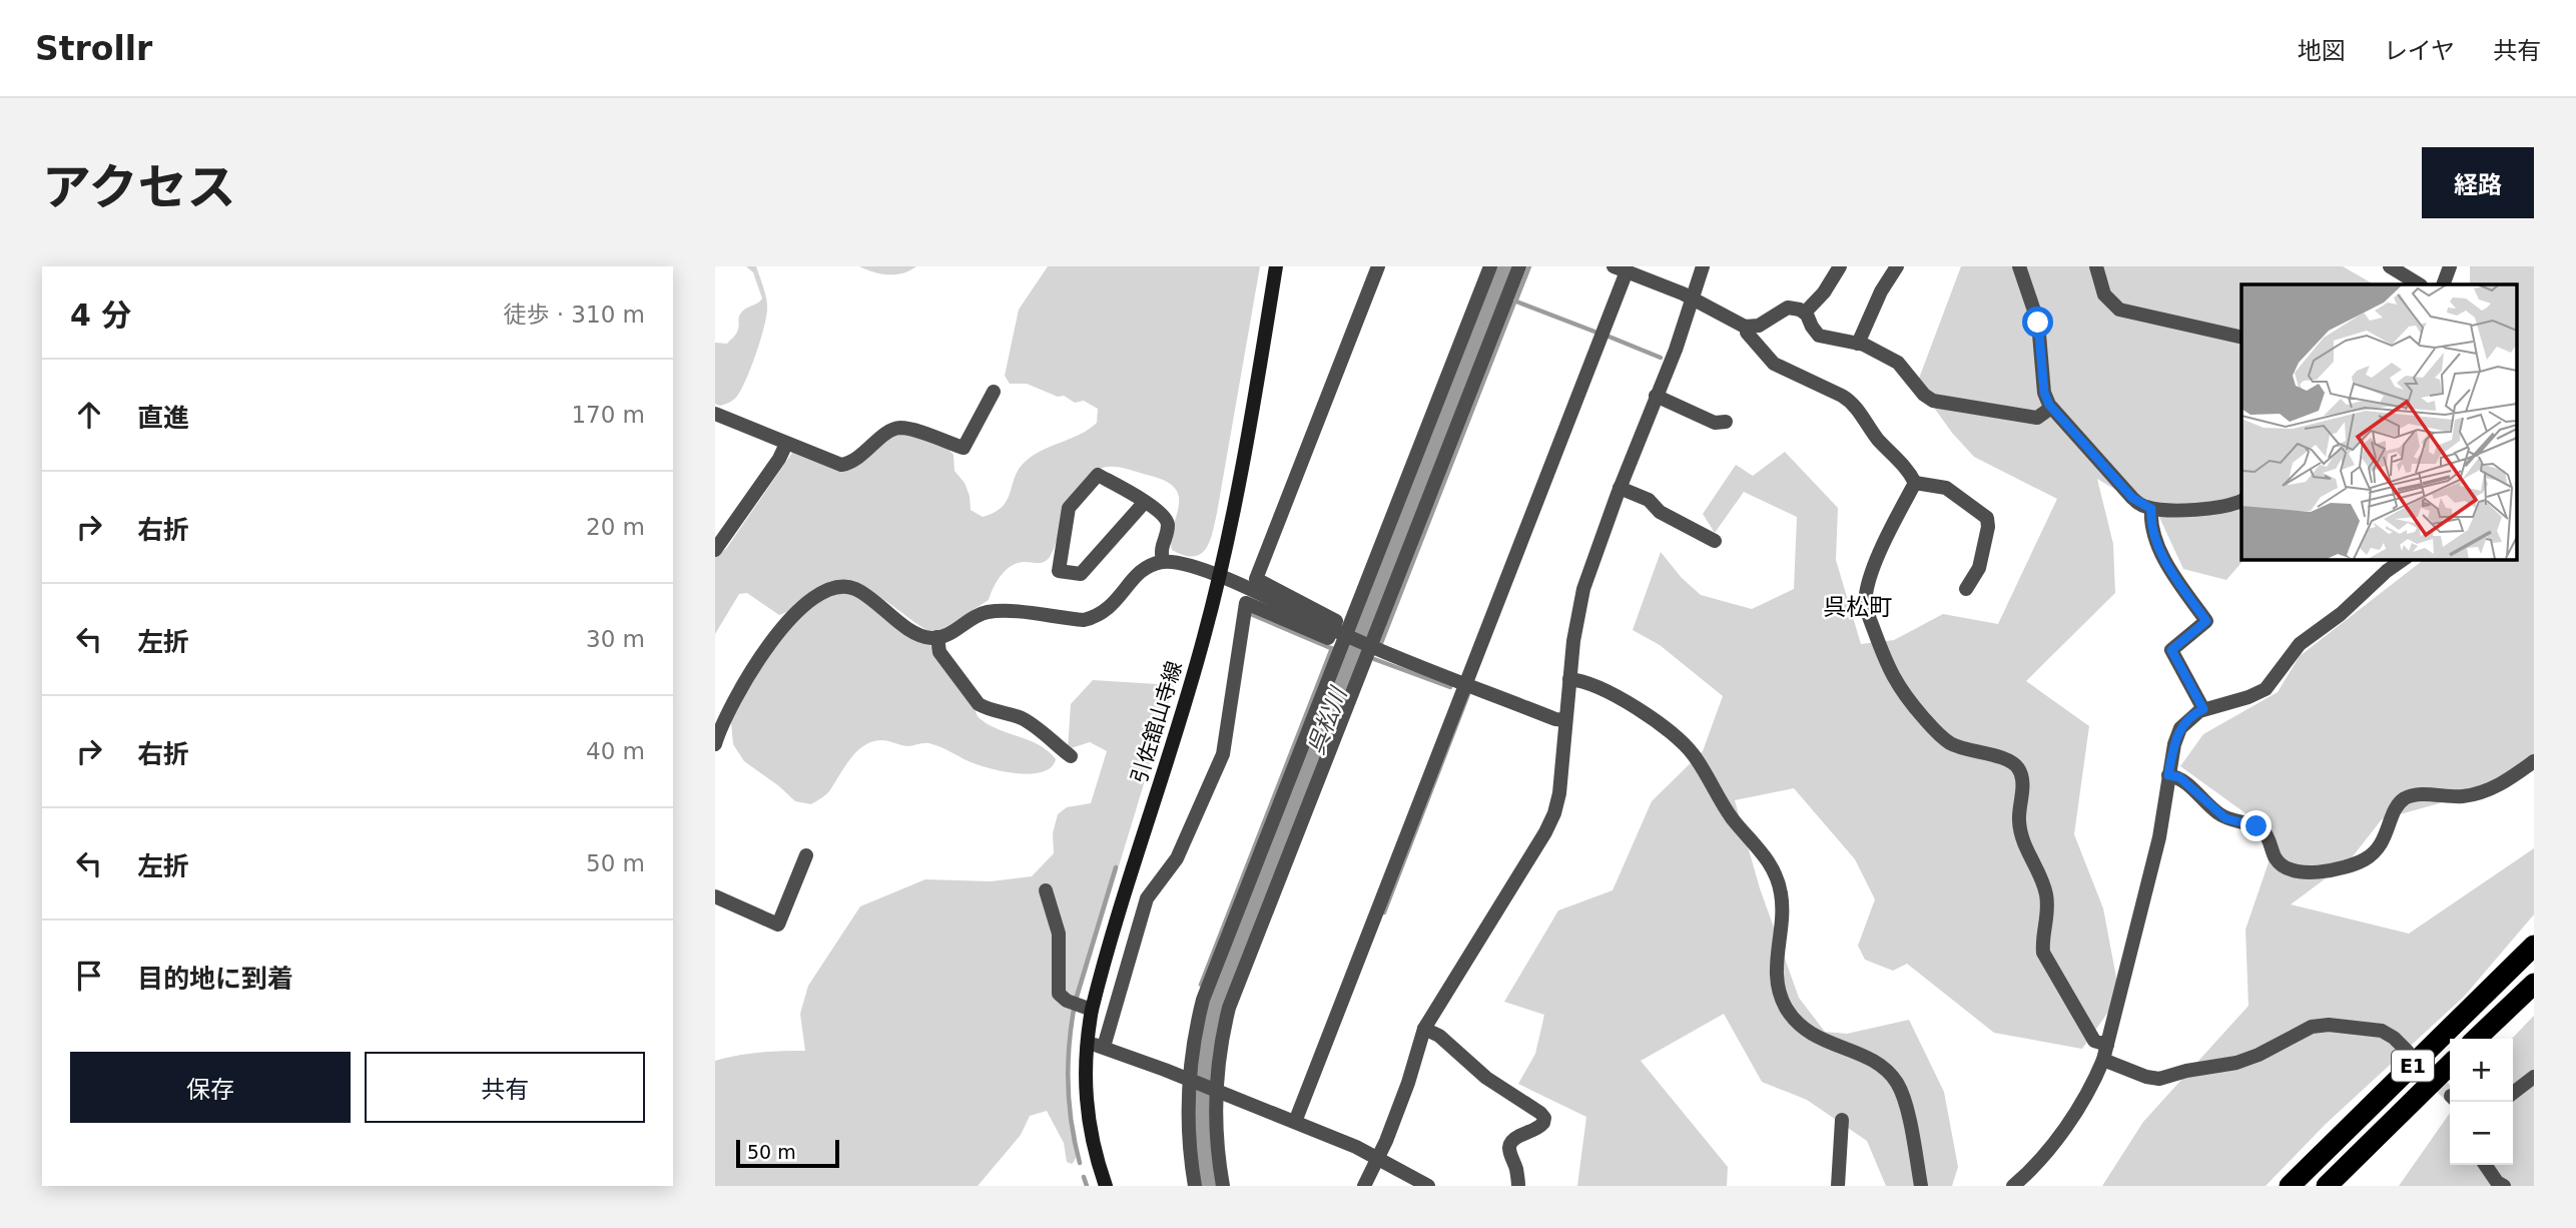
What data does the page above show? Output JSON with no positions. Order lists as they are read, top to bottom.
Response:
{
  "streets": {
    "highway": ["E1"],
    "main road": ["引佐舘山寺線"]
  },
  "districts": ["呉松町"],
  "water": ["呉松川"],
  "scale_bar": "50 m",
  "page": {
    "header": "Strollr",
    "nav": ["地図", "レイヤ", "共有"],
    "title": "アクセス",
    "buttons": [
      "経路",
      ["保存", "共有"]
    ],
    "heading": ["4 分", "徒歩 · 310 m"],
    "list": [
      ["直進", "170 m"],
      ["右折", "20 m"],
      ["左折", "30 m"],
      ["右折", "40 m"],
      ["左折", "50 m"],
      "目的地に到着"
    ],
    "map_buttons": ["+", "−"],
    "scale": "50 m"
  }
}
